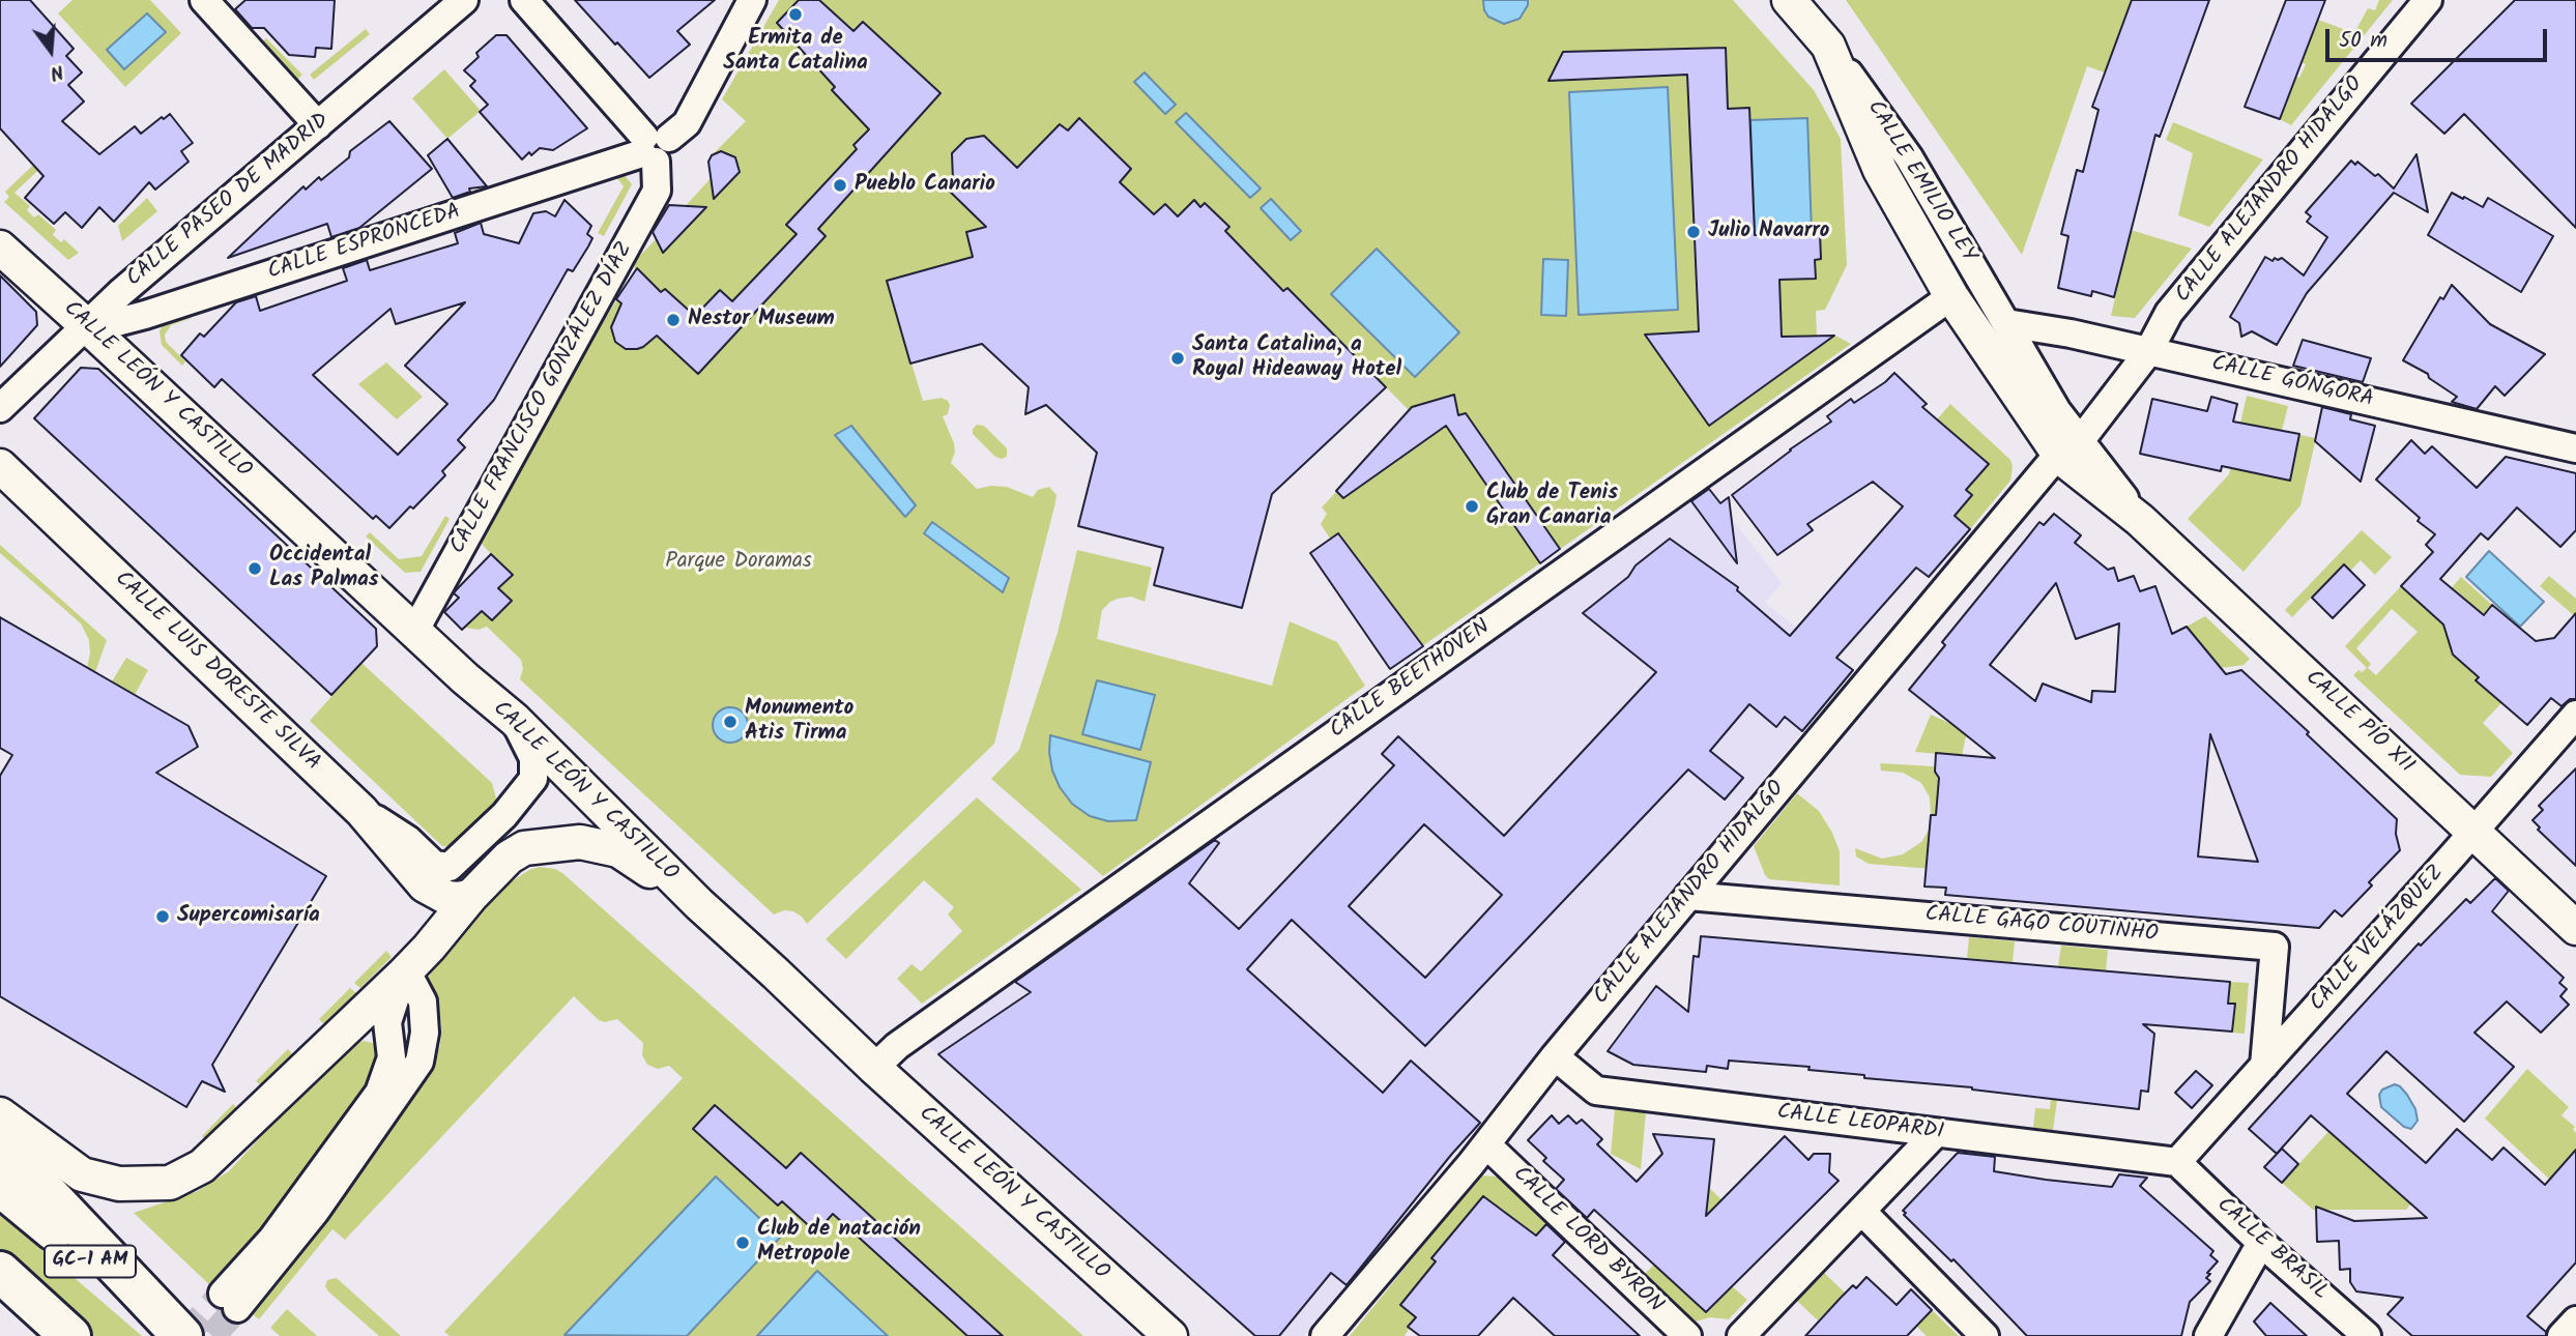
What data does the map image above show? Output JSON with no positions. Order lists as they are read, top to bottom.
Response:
{
  "streets": {
    "highway": ["GC-1 AM"],
    "street": [
      "CALLE EMILIO LEY",
      "CALLE ALEJANDRO HIDALGO",
      "CALLE PASEO DE MADRID",
      "CALLE ESPRONCEDA",
      "CALLE GÓNGORA",
      "CALLE LEÓN Y CASTILLO",
      "CALLE FRANCISCO GONZÁLEZ DÍAZ",
      "CALLE LUIS DORESTE SILVA",
      "CALLE BEETHOVEN",
      "CALLE PÍO XII",
      "CALLE GAGO COUTINHO",
      "CALLE VELÁZQUEZ",
      "CALLE LEOPARDI",
      "CALLE LORD BYRON",
      "CALLE BRASIL"
    ]
  },
  "crossings": [
    ["CALLE EMILIO LEY", "CALLE GÓNGORA"],
    ["CALLE EMILIO LEY", "CALLE BEETHOVEN"],
    ["CALLE EMILIO LEY", "CALLE PÍO XII"],
    ["CALLE ALEJANDRO HIDALGO", "CALLE GÓNGORA"],
    ["CALLE ALEJANDRO HIDALGO", "CALLE PÍO XII"],
    ["CALLE ALEJANDRO HIDALGO", "CALLE GAGO COUTINHO"],
    ["CALLE ALEJANDRO HIDALGO", "CALLE LEOPARDI"],
    ["CALLE ALEJANDRO HIDALGO", "CALLE LORD BYRON"],
    ["CALLE PASEO DE MADRID", "CALLE ESPRONCEDA"],
    ["CALLE PASEO DE MADRID", "CALLE LEÓN Y CASTILLO"],
    ["CALLE ESPRONCEDA", "CALLE LEÓN Y CASTILLO"],
    ["CALLE ESPRONCEDA", "CALLE FRANCISCO GONZÁLEZ DÍAZ"],
    ["CALLE GÓNGORA", "CALLE PÍO XII"],
    ["CALLE LEÓN Y CASTILLO", "CALLE FRANCISCO GONZÁLEZ DÍAZ"],
    ["CALLE LEÓN Y CASTILLO", "CALLE BEETHOVEN"],
    ["CALLE BEETHOVEN", "CALLE PÍO XII"],
    ["CALLE PÍO XII", "CALLE VELÁZQUEZ"],
    ["CALLE GAGO COUTINHO", "CALLE VELÁZQUEZ"],
    ["CALLE VELÁZQUEZ", "CALLE LEOPARDI"],
    ["CALLE VELÁZQUEZ", "CALLE BRASIL"],
    ["CALLE LEOPARDI", "CALLE BRASIL"]
  ],
  "parks": ["Parque Doramas"],
  "places": [
    "Ermita de Santa Catalina",
    "Pueblo Canario",
    "Julio Navarro",
    "Nestor Museum",
    "Santa Catalina, a Royal Hideaway Hotel",
    "Club de Tenis Gran Canaria",
    "Occidental Las Palmas",
    "Monumento Atis Tirma",
    "Supercomisaría",
    "Club de natación Metropole"
  ],
  "scale_bar": "50 m",
  "north": "bottom"
}
